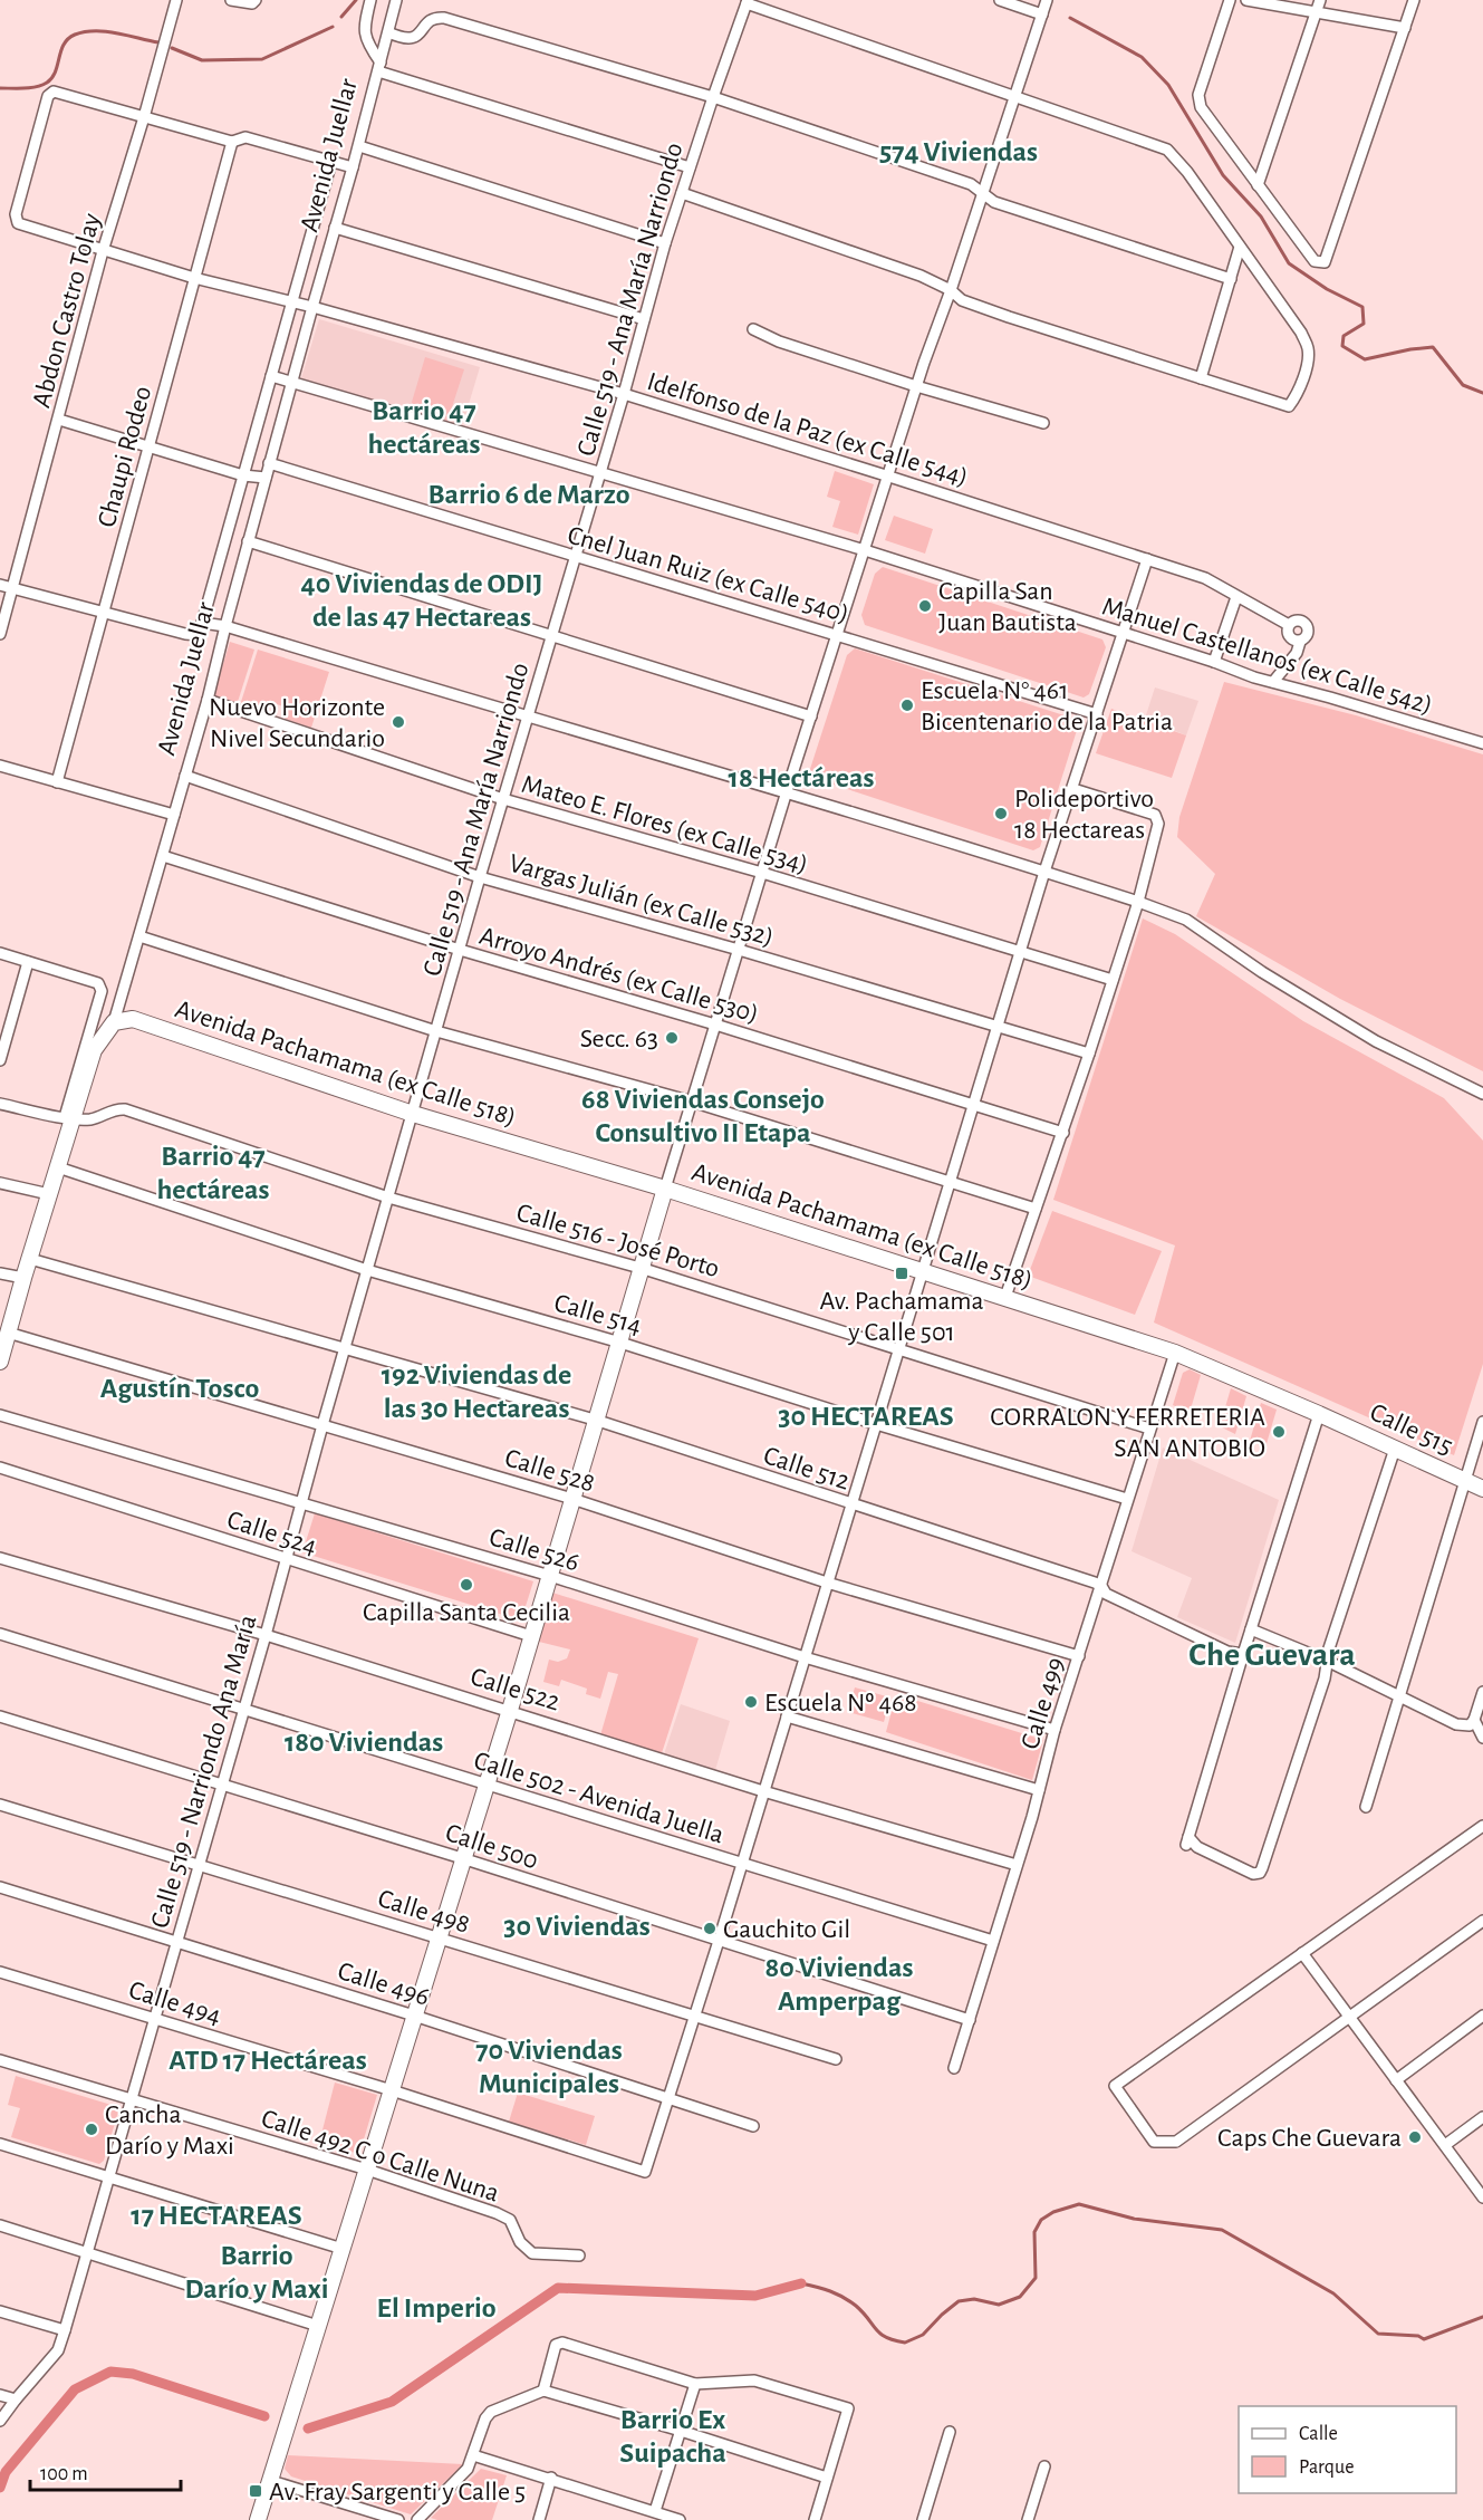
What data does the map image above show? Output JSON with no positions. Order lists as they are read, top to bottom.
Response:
{
  "streets": {
    "street": [
      "Avenida Juellar",
      "Calle 519 - Ana María Narriondo",
      "Abdon Castro Tolay",
      "Idelfonso de la Paz (ex Calle 544)",
      "Chaupi Rodeo",
      "Cnel Juan Ruiz (ex Calle 540)",
      "Manuel Castellanos (ex Calle 542)",
      "Mateo E. Flores (ex Calle 534)",
      "Vargas Julián (ex Calle 532)",
      "Arroyo Andrés (ex Calle 530)",
      "Avenida Pachamama (ex Calle 518)",
      "Calle 516 - José Porto",
      "Calle 514",
      "Calle 515",
      "Calle 512",
      "Calle 528",
      "Calle 524",
      "Calle 526",
      "Calle 522",
      "Calle 499",
      "Calle 519 - Narriondo Ana María",
      "Calle 502 - Avenida Juella",
      "Calle 500",
      "Calle 498",
      "Calle 496",
      "Calle 494",
      "Calle 492 C o Calle Nuna"
    ]
  },
  "crossings": [
    ["Avenida Juellar", "Idelfonso de la Paz (ex Calle 544)"],
    ["Avenida Juellar", "Cnel Juan Ruiz (ex Calle 540)"],
    ["Avenida Juellar", "Manuel Castellanos (ex Calle 542)"],
    ["Avenida Juellar", "Mateo E. Flores (ex Calle 534)"],
    ["Avenida Juellar", "Vargas Julián (ex Calle 532)"],
    ["Avenida Juellar", "Arroyo Andrés (ex Calle 530)"],
    ["Avenida Juellar", "Avenida Pachamama (ex Calle 518)"],
    ["Avenida Juellar", "Calle 516 - José Porto"],
    ["Avenida Juellar", "Calle 514"],
    ["Avenida Juellar", "Calle 512"],
    ["Avenida Juellar", "Calle 528"],
    ["Calle 519 - Ana María Narriondo", "Idelfonso de la Paz (ex Calle 544)"],
    ["Calle 519 - Ana María Narriondo", "Cnel Juan Ruiz (ex Calle 540)"],
    ["Calle 519 - Ana María Narriondo", "Manuel Castellanos (ex Calle 542)"],
    ["Calle 519 - Ana María Narriondo", "Mateo E. Flores (ex Calle 534)"],
    ["Calle 519 - Ana María Narriondo", "Vargas Julián (ex Calle 532)"],
    ["Calle 519 - Ana María Narriondo", "Arroyo Andrés (ex Calle 530)"],
    ["Calle 519 - Ana María Narriondo", "Avenida Pachamama (ex Calle 518)"],
    ["Calle 519 - Ana María Narriondo", "Calle 519 - Narriondo Ana María"],
    ["Abdon Castro Tolay", "Idelfonso de la Paz (ex Calle 544)"],
    ["Idelfonso de la Paz (ex Calle 544)", "Chaupi Rodeo"],
    ["Avenida Pachamama (ex Calle 518)", "Calle 515"],
    ["Avenida Pachamama (ex Calle 518)", "Calle 499"],
    ["Avenida Pachamama (ex Calle 518)", "Calle 519 - Narriondo Ana María"],
    ["Calle 516 - José Porto", "Calle 499"],
    ["Calle 516 - José Porto", "Calle 519 - Narriondo Ana María"],
    ["Calle 514", "Calle 499"],
    ["Calle 514", "Calle 519 - Narriondo Ana María"],
    ["Calle 512", "Calle 499"],
    ["Calle 512", "Calle 519 - Narriondo Ana María"],
    ["Calle 528", "Calle 499"],
    ["Calle 528", "Calle 519 - Narriondo Ana María"],
    ["Calle 524", "Calle 519 - Narriondo Ana María"],
    ["Calle 526", "Calle 499"],
    ["Calle 526", "Calle 519 - Narriondo Ana María"],
    ["Calle 522", "Calle 499"],
    ["Calle 522", "Calle 519 - Narriondo Ana María"],
    ["Calle 499", "Calle 502 - Avenida Juella"],
    ["Calle 499", "Calle 500"],
    ["Calle 519 - Narriondo Ana María", "Calle 502 - Avenida Juella"],
    ["Calle 519 - Narriondo Ana María", "Calle 500"],
    ["Calle 519 - Narriondo Ana María", "Calle 498"],
    ["Calle 519 - Narriondo Ana María", "Calle 496"],
    ["Calle 519 - Narriondo Ana María", "Calle 494"],
    ["Calle 519 - Narriondo Ana María", "Calle 492 C o Calle Nuna"],
    ["Calle 496", "Calle 494"]
  ],
  "districts": [
    "574 Viviendas",
    "Barrio 47 hectáreas",
    "Barrio 6 de Marzo",
    "40 Viviendas de ODIJ de las 47 Hectareas",
    "18 Hectáreas",
    "68 Viviendas Consejo Consultivo II Etapa",
    "Barrio 47 hectáreas",
    "192 Viviendas de las 30 Hectareas",
    "Agustín Tosco",
    "30 HECTAREAS",
    "Che Guevara",
    "180 Viviendas",
    "30 Viviendas",
    "80 Viviendas Amperpag",
    "70 Viviendas Municipales",
    "ATD 17 Hectáreas",
    "17 HECTAREAS",
    "Barrio Darío y Maxi",
    "El Imperio",
    "Barrio Ex Suipacha"
  ],
  "places": {
    "other": [
      "Capilla San Juan Bautista",
      "Escuela N° 461 Bicentenario de la Patria",
      "Nuevo Horizonte Nivel Secundario",
      "Polideportivo 18 Hectareas",
      "Secc. 63",
      "CORRALON Y FERRETERIA SAN ANTOBIO",
      "Capilla Santa Cecilia",
      "Escuela Nº 468",
      "Gauchito Gil",
      "Cancha Darío y Maxi",
      "Caps Che Guevara"
    ],
    "transit": ["Av. Pachamama y Calle 501", "Av. Fray Sargenti y Calle 5"]
  },
  "legend": ["Calle", "Parque"],
  "scale_bar": "100 m"
}
